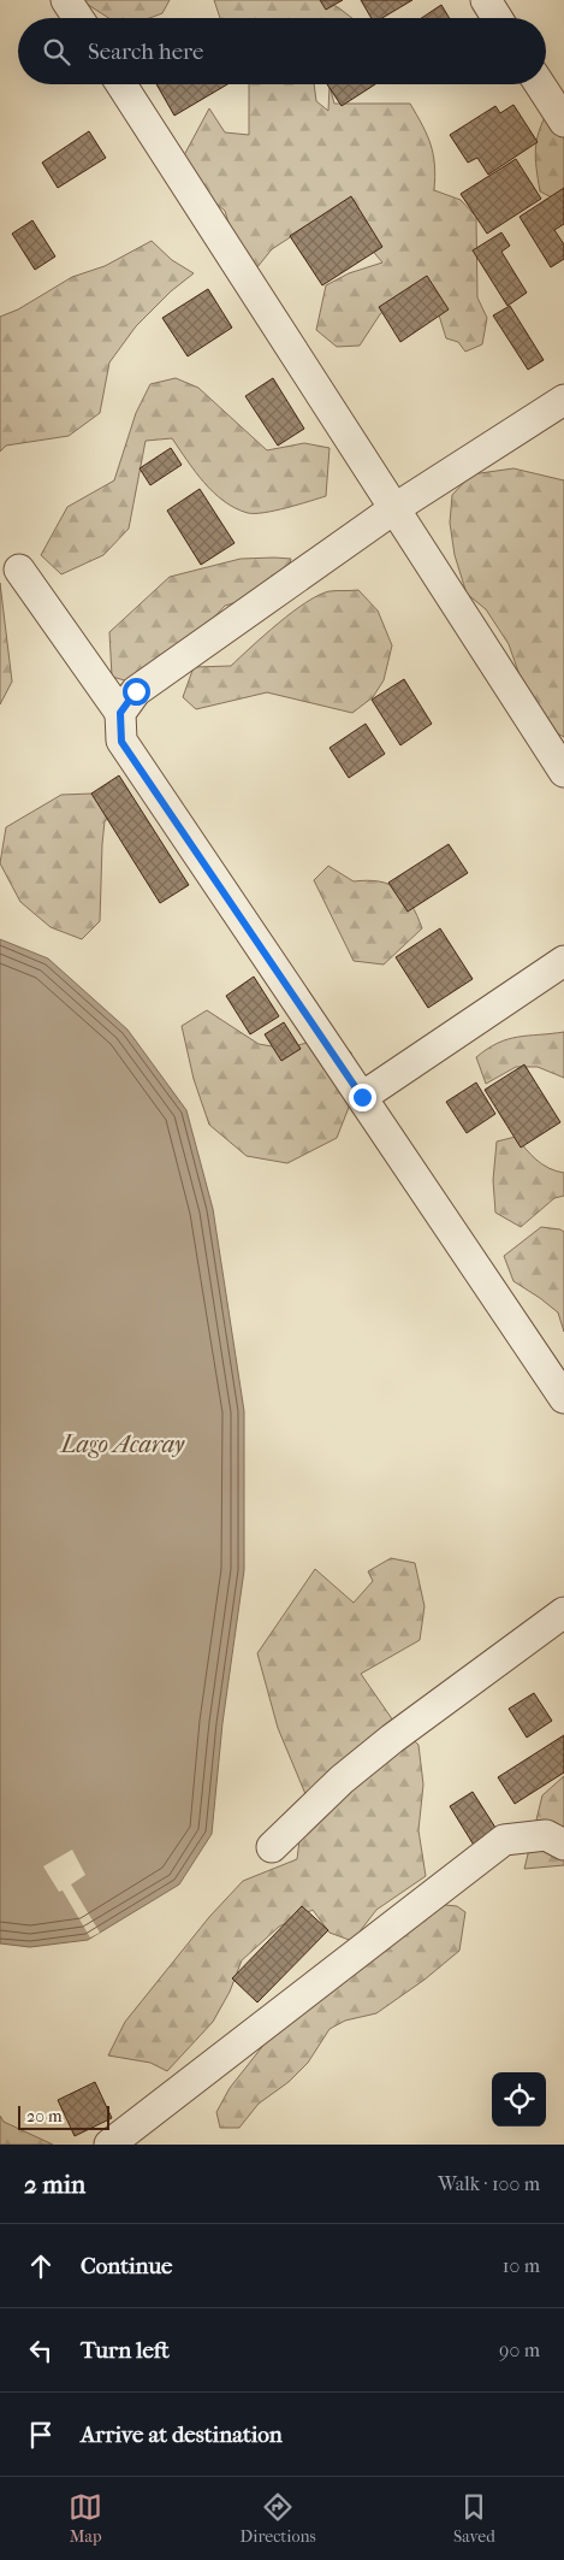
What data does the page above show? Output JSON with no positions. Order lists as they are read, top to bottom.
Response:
{
  "water": ["Lago Acaray"],
  "scale_bar": "20 m",
  "page": {
    "search": "Search here",
    "scale": "20 m",
    "heading": ["2 min", "Walk · 100 m"],
    "list": [
      ["Continue", "10 m"],
      ["Turn left", "90 m"],
      "Arrive at destination"
    ],
    "nav": ["Map", "Directions", "Saved"]
  }
}
